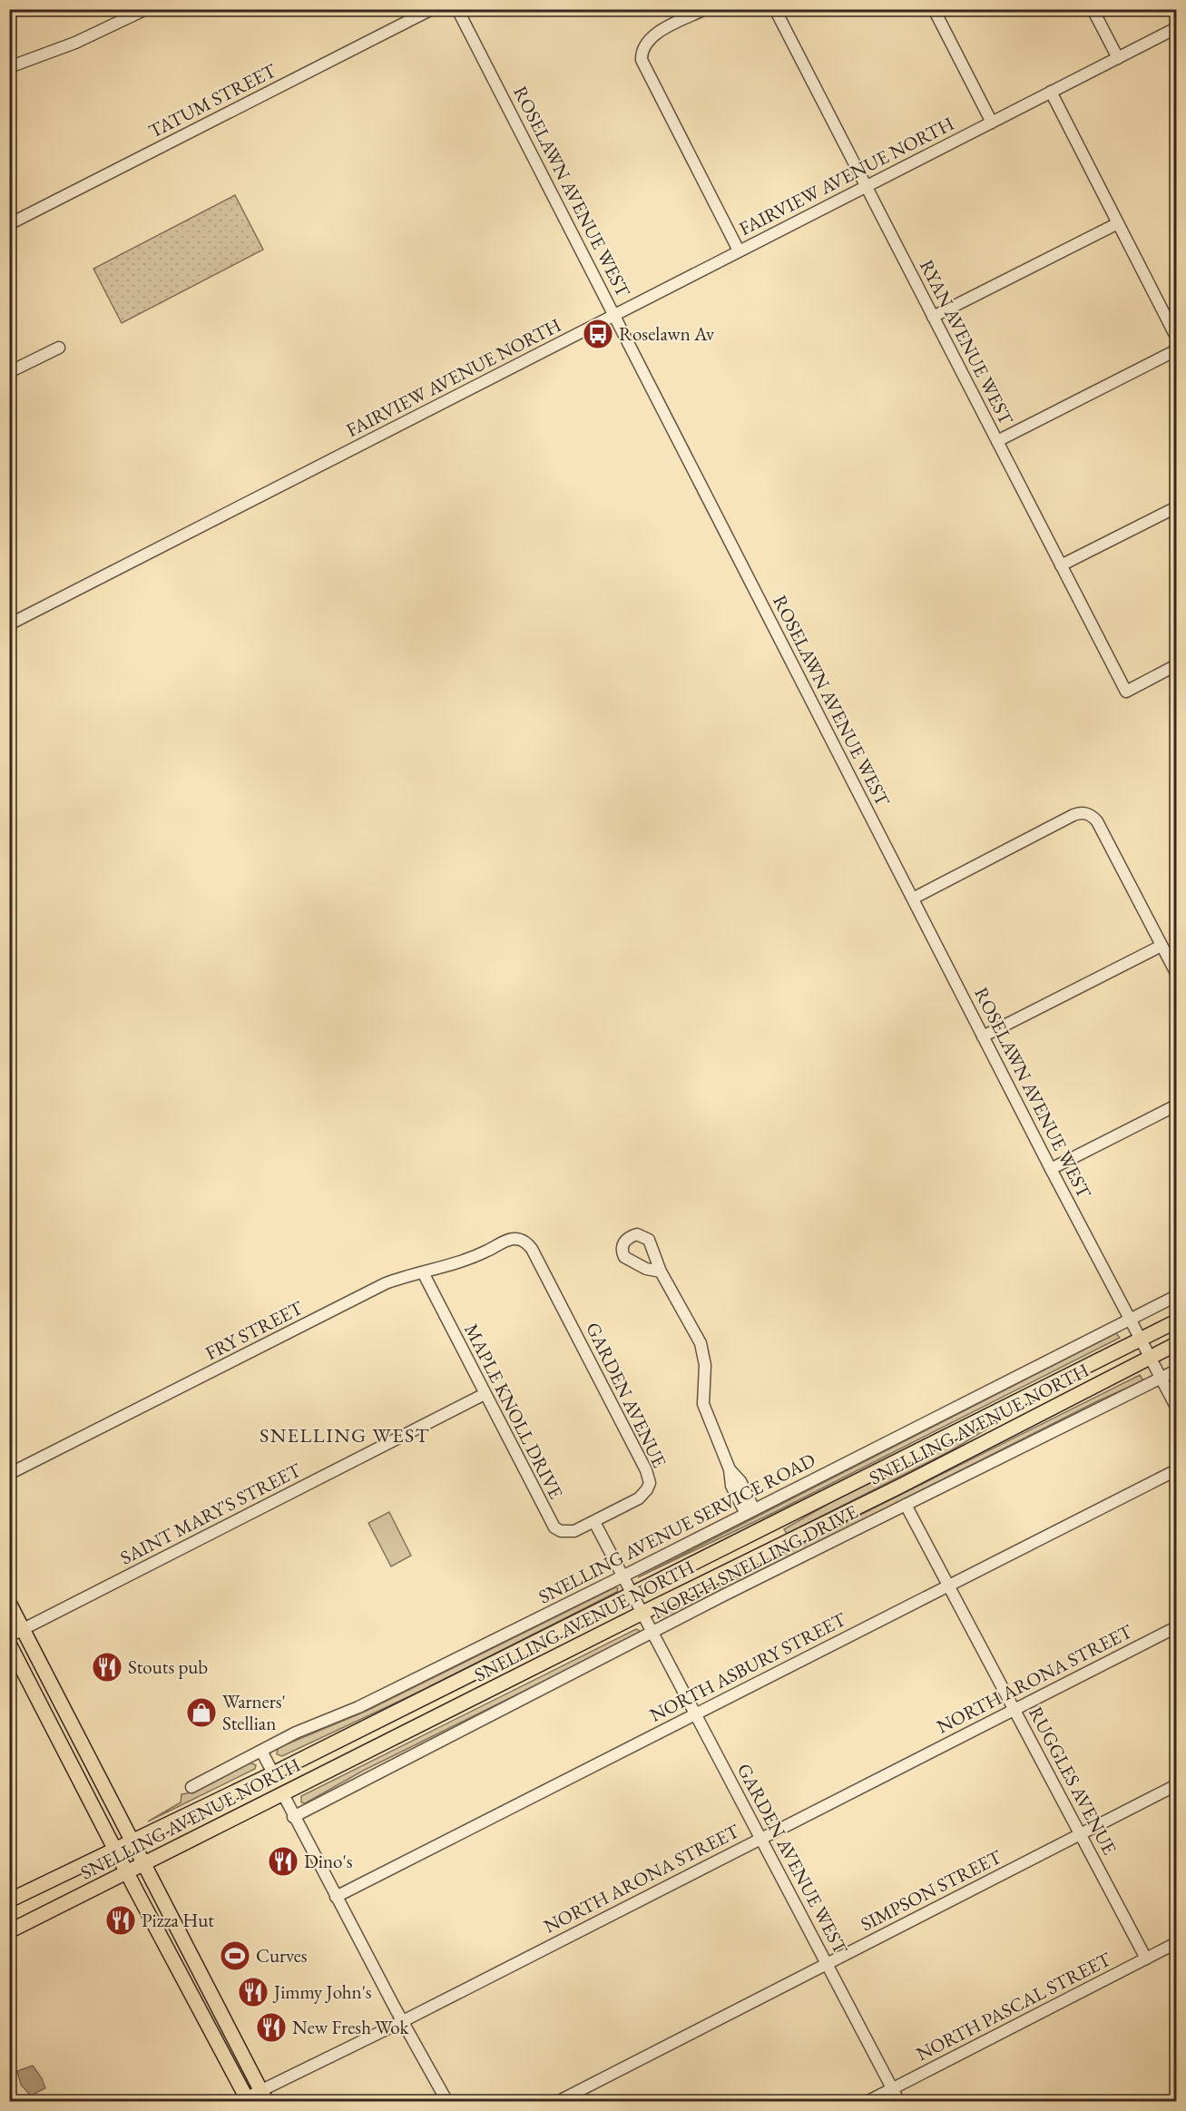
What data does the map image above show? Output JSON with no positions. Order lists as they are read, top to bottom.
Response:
{
  "streets": {
    "main road": ["SNELLING AVENUE NORTH"],
    "street": [
      "TATUM STREET",
      "FAIRVIEW AVENUE NORTH",
      "ROSELAWN AVENUE WEST",
      "RYAN AVENUE WEST",
      "FRY STREET",
      "GARDEN AVENUE",
      "MAPLE KNOLL DRIVE",
      "SAINT MARY'S STREET",
      "SNELLING AVENUE SERVICE ROAD",
      "NORTH SNELLING DRIVE",
      "NORTH ASBURY STREET",
      "NORTH ARONA STREET",
      "RUGGLES AVENUE",
      "GARDEN AVENUE WEST",
      "SIMPSON STREET",
      "NORTH PASCAL STREET"
    ]
  },
  "crossings": [
    ["FAIRVIEW AVENUE NORTH", "ROSELAWN AVENUE WEST"],
    ["FAIRVIEW AVENUE NORTH", "RYAN AVENUE WEST"],
    ["ROSELAWN AVENUE WEST", "SNELLING AVENUE NORTH"],
    ["ROSELAWN AVENUE WEST", "SNELLING AVENUE SERVICE ROAD"],
    ["ROSELAWN AVENUE WEST", "NORTH SNELLING DRIVE"],
    ["FRY STREET", "GARDEN AVENUE"],
    ["FRY STREET", "MAPLE KNOLL DRIVE"],
    ["GARDEN AVENUE", "MAPLE KNOLL DRIVE"],
    ["MAPLE KNOLL DRIVE", "SAINT MARY'S STREET"],
    ["NORTH SNELLING DRIVE", "RUGGLES AVENUE"],
    ["NORTH SNELLING DRIVE", "GARDEN AVENUE WEST"],
    ["NORTH ASBURY STREET", "RUGGLES AVENUE"],
    ["NORTH ASBURY STREET", "GARDEN AVENUE WEST"],
    ["NORTH ARONA STREET", "RUGGLES AVENUE"],
    ["NORTH ARONA STREET", "GARDEN AVENUE WEST"],
    ["RUGGLES AVENUE", "SIMPSON STREET"],
    ["RUGGLES AVENUE", "NORTH PASCAL STREET"],
    ["GARDEN AVENUE WEST", "SIMPSON STREET"],
    ["GARDEN AVENUE WEST", "NORTH PASCAL STREET"]
  ],
  "districts": ["SNELLING WEST"],
  "places": {
    "bus stop": ["Roselawn Av"],
    "restaurant": [
      "Stouts pub",
      "Dino's",
      "Pizza Hut",
      "Jimmy John's",
      "New Fresh Wok"
    ],
    "shop": ["Warners' Stellian"],
    "sports": ["Curves"]
  }
}
